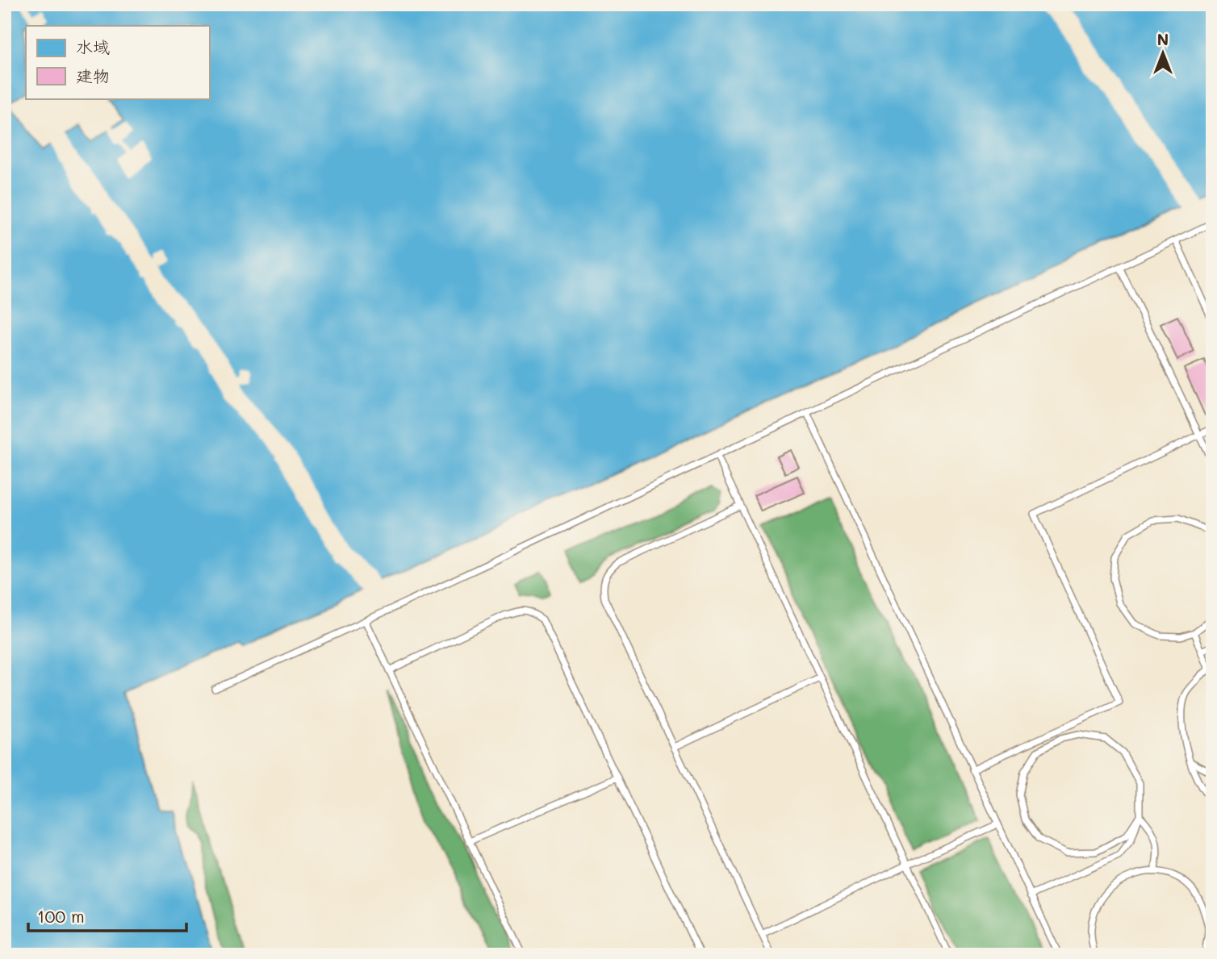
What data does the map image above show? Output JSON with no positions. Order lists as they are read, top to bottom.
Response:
{
  "legend": ["水域", "建物"],
  "scale_bar": "100 m",
  "north": "top"
}
